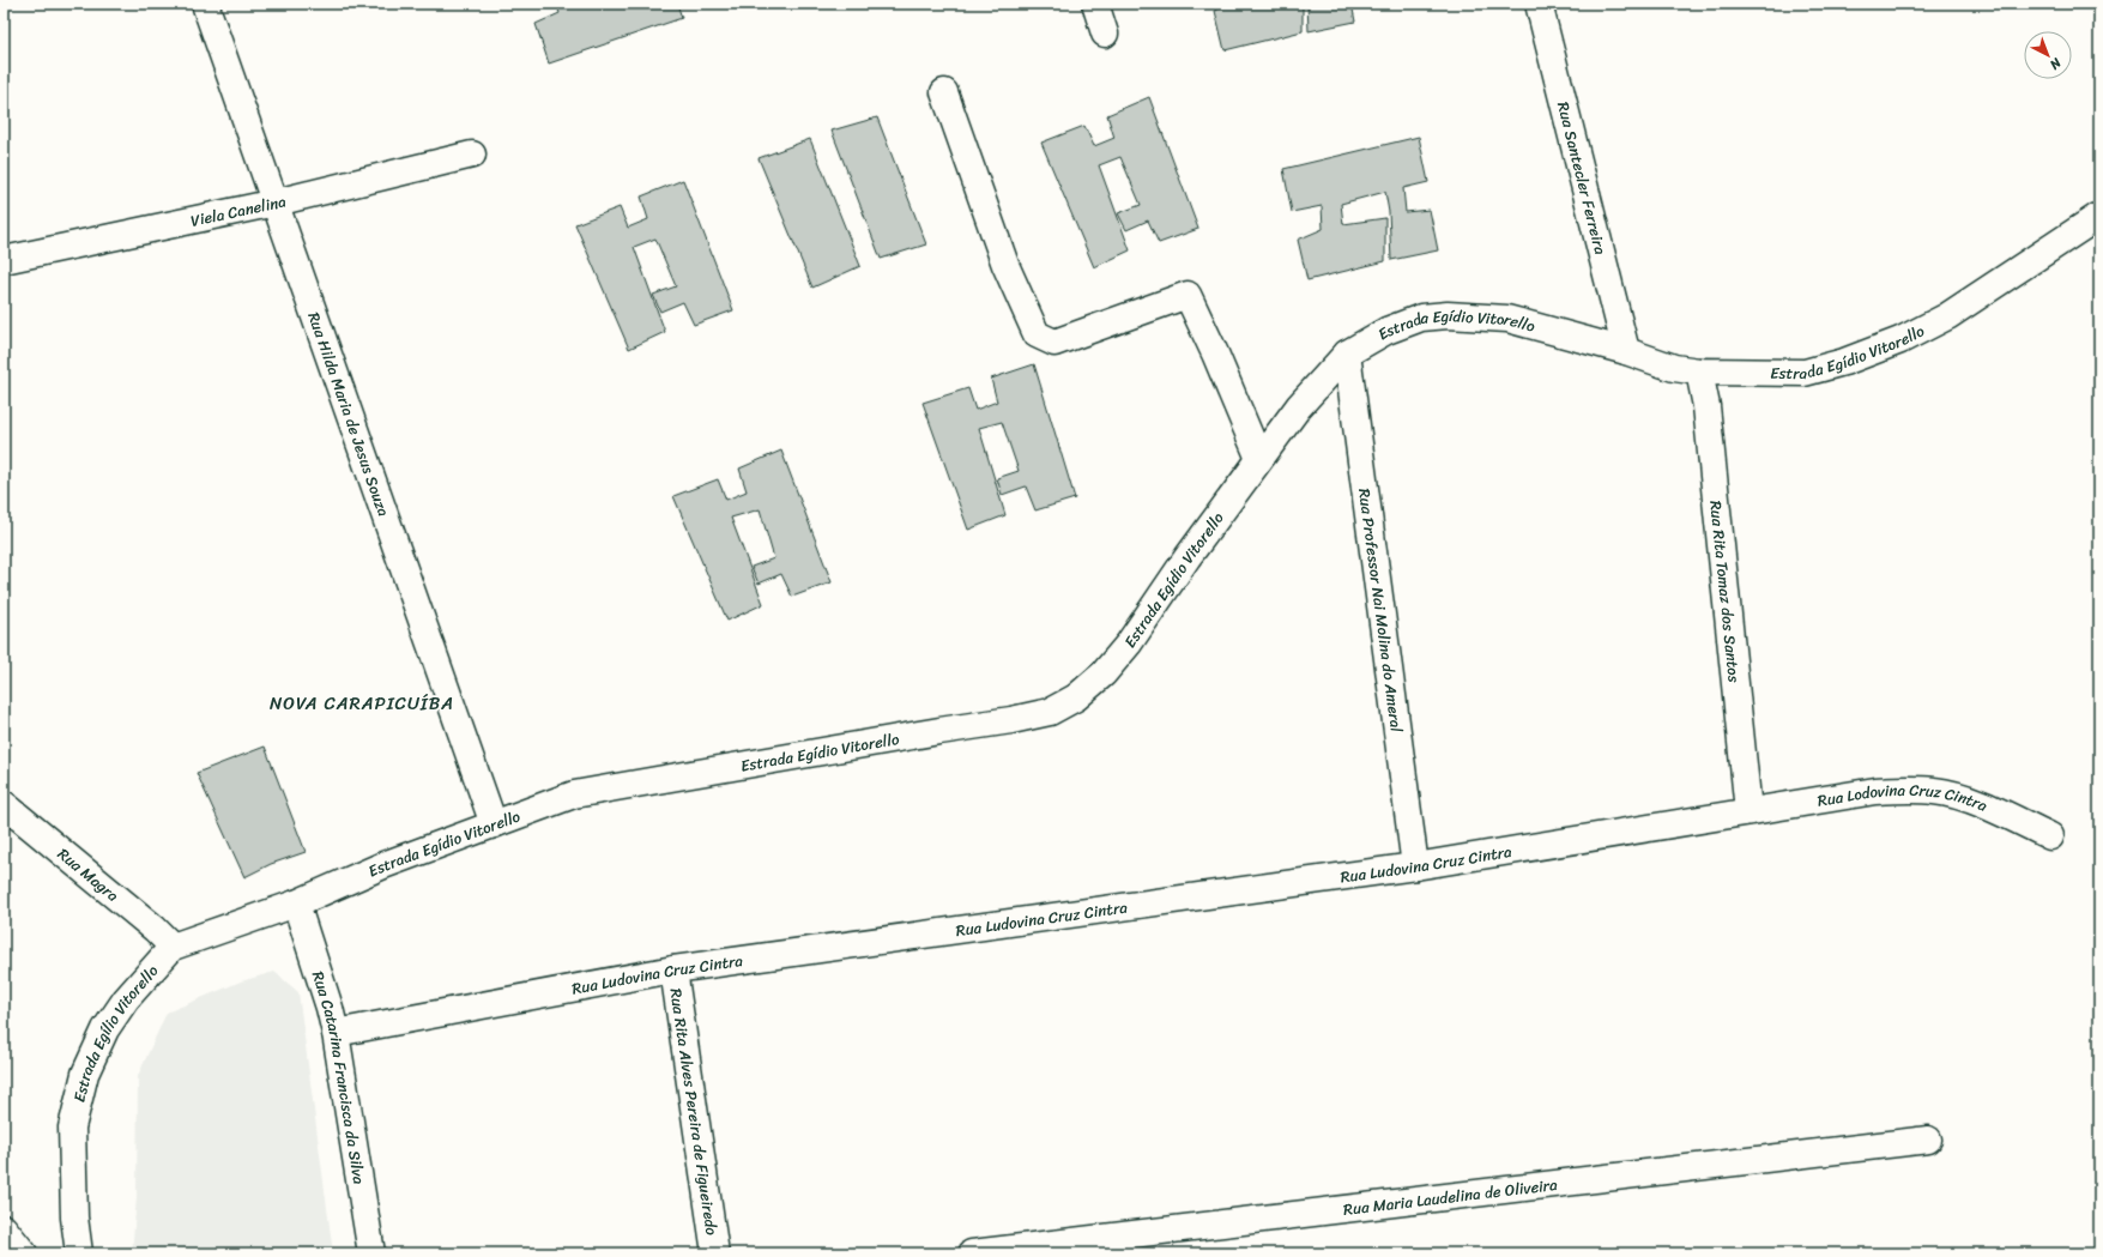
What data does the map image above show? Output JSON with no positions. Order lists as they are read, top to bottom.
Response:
{
  "streets": {
    "street": [
      "Rua Santecler Ferreira",
      "Viela Canelina",
      "Estrada Egídio Vitorello",
      "Rua Hilda Maria de Jesus Souza",
      "Rua Rita Tomaz dos Santos",
      "Rua Professor Nai Molina do Ameral",
      "Rua Lodovina Cruz Cintra",
      "Rua Ludovina Cruz Cintra",
      "Rua Magra",
      "Estrada Egílio Vitorello",
      "Rua Catarina Francisca da Silva",
      "Rua Rita Alves Pereira de Figueiredo",
      "Rua Maria Laudelina de Oliveira"
    ]
  },
  "crossings": [
    ["Rua Santecler Ferreira", "Estrada Egídio Vitorello"],
    ["Viela Canelina", "Rua Hilda Maria de Jesus Souza"],
    ["Estrada Egídio Vitorello", "Rua Hilda Maria de Jesus Souza"],
    ["Estrada Egídio Vitorello", "Rua Rita Tomaz dos Santos"],
    ["Estrada Egídio Vitorello", "Rua Professor Nai Molina do Ameral"],
    ["Estrada Egídio Vitorello", "Rua Magra"],
    ["Estrada Egídio Vitorello", "Estrada Egílio Vitorello"],
    ["Estrada Egídio Vitorello", "Rua Catarina Francisca da Silva"],
    ["Rua Rita Tomaz dos Santos", "Rua Lodovina Cruz Cintra"],
    ["Rua Rita Tomaz dos Santos", "Rua Ludovina Cruz Cintra"],
    ["Rua Professor Nai Molina do Ameral", "Rua Ludovina Cruz Cintra"],
    ["Rua Lodovina Cruz Cintra", "Rua Ludovina Cruz Cintra"],
    ["Rua Ludovina Cruz Cintra", "Rua Catarina Francisca da Silva"],
    ["Rua Ludovina Cruz Cintra", "Rua Rita Alves Pereira de Figueiredo"],
    ["Rua Magra", "Estrada Egílio Vitorello"]
  ],
  "districts": ["NOVA CARAPICUÍBA"],
  "north": "bottom right"
}
